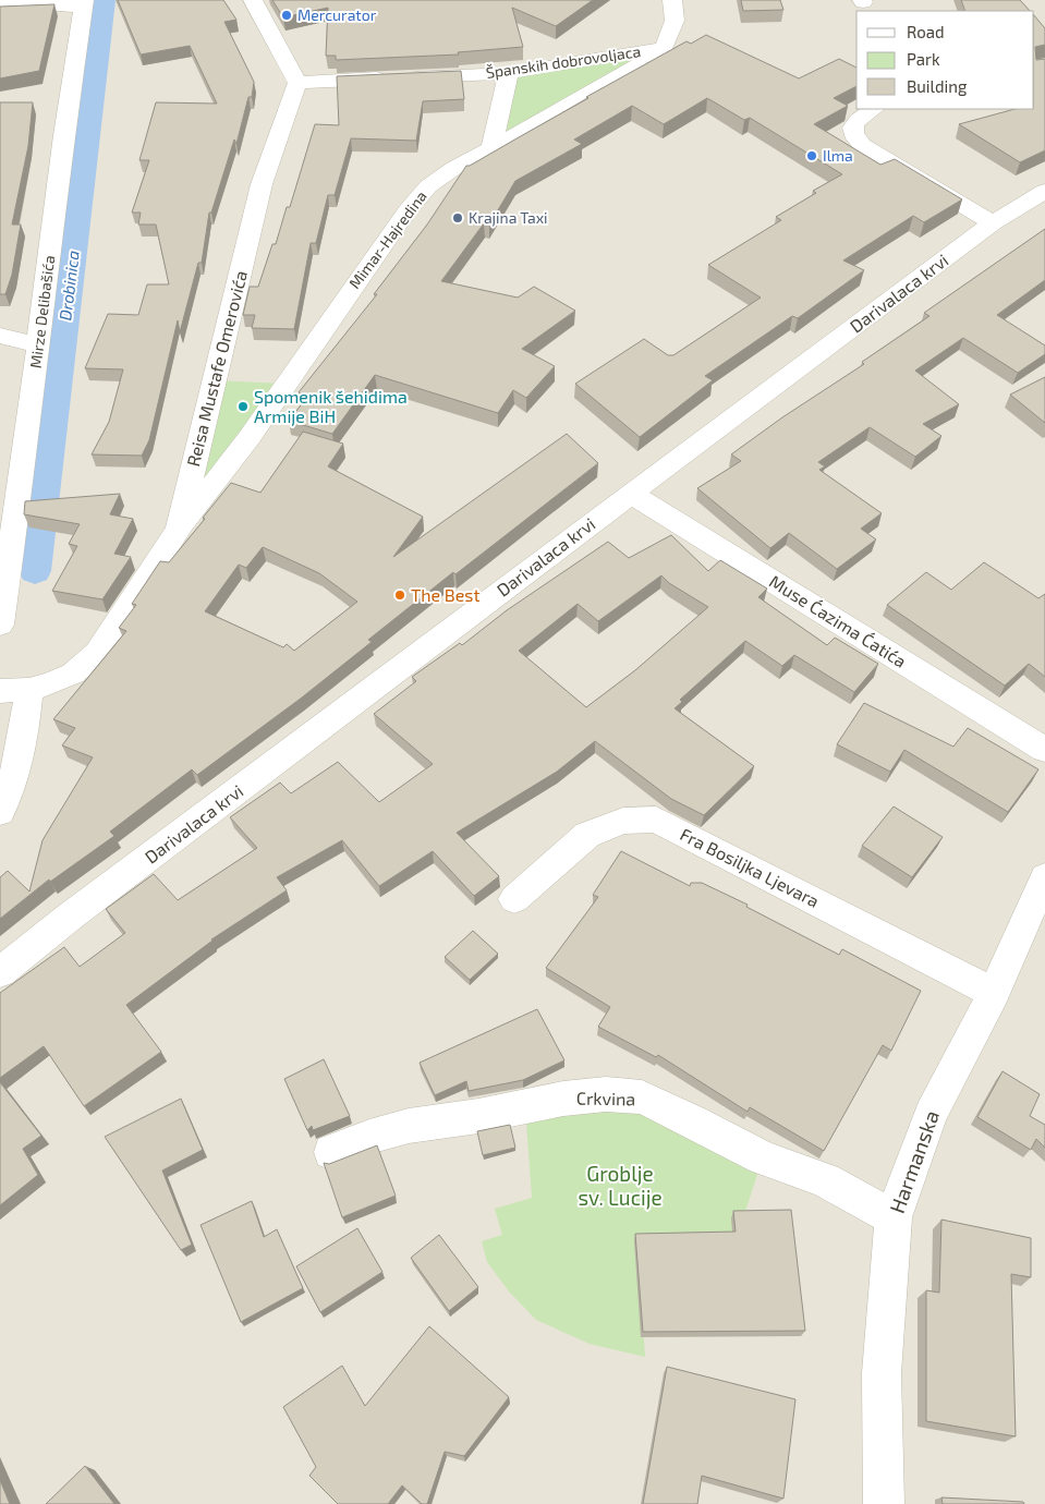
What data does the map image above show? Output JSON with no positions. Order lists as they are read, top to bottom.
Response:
{
  "streets": {
    "street": [
      "Španskih dobrovoljaca",
      "Mimar-Hajredina",
      "Darivalaca krvi",
      "Mirze Delibašića",
      "Reisa Mustafe Omerovića",
      "Muse Ćazima Ćatića",
      "Fra Bosiljka Ljevara",
      "Crkvina",
      "Harmanska"
    ]
  },
  "crossings": [
    ["Španskih dobrovoljaca", "Mimar-Hajredina"],
    ["Španskih dobrovoljaca", "Reisa Mustafe Omerovića"],
    ["Mimar-Hajredina", "Reisa Mustafe Omerovića"],
    ["Darivalaca krvi", "Muse Ćazima Ćatića"],
    ["Fra Bosiljka Ljevara", "Harmanska"],
    ["Crkvina", "Harmanska"]
  ],
  "water": ["Drobinica"],
  "parks": ["Groblje sv. Lucije"],
  "places": [
    "Mercurator",
    "Ilma",
    "Krajina Taxi",
    "Spomenik šehidima Armije BiH",
    "The Best"
  ],
  "legend": ["Road", "Park", "Building"]
}
